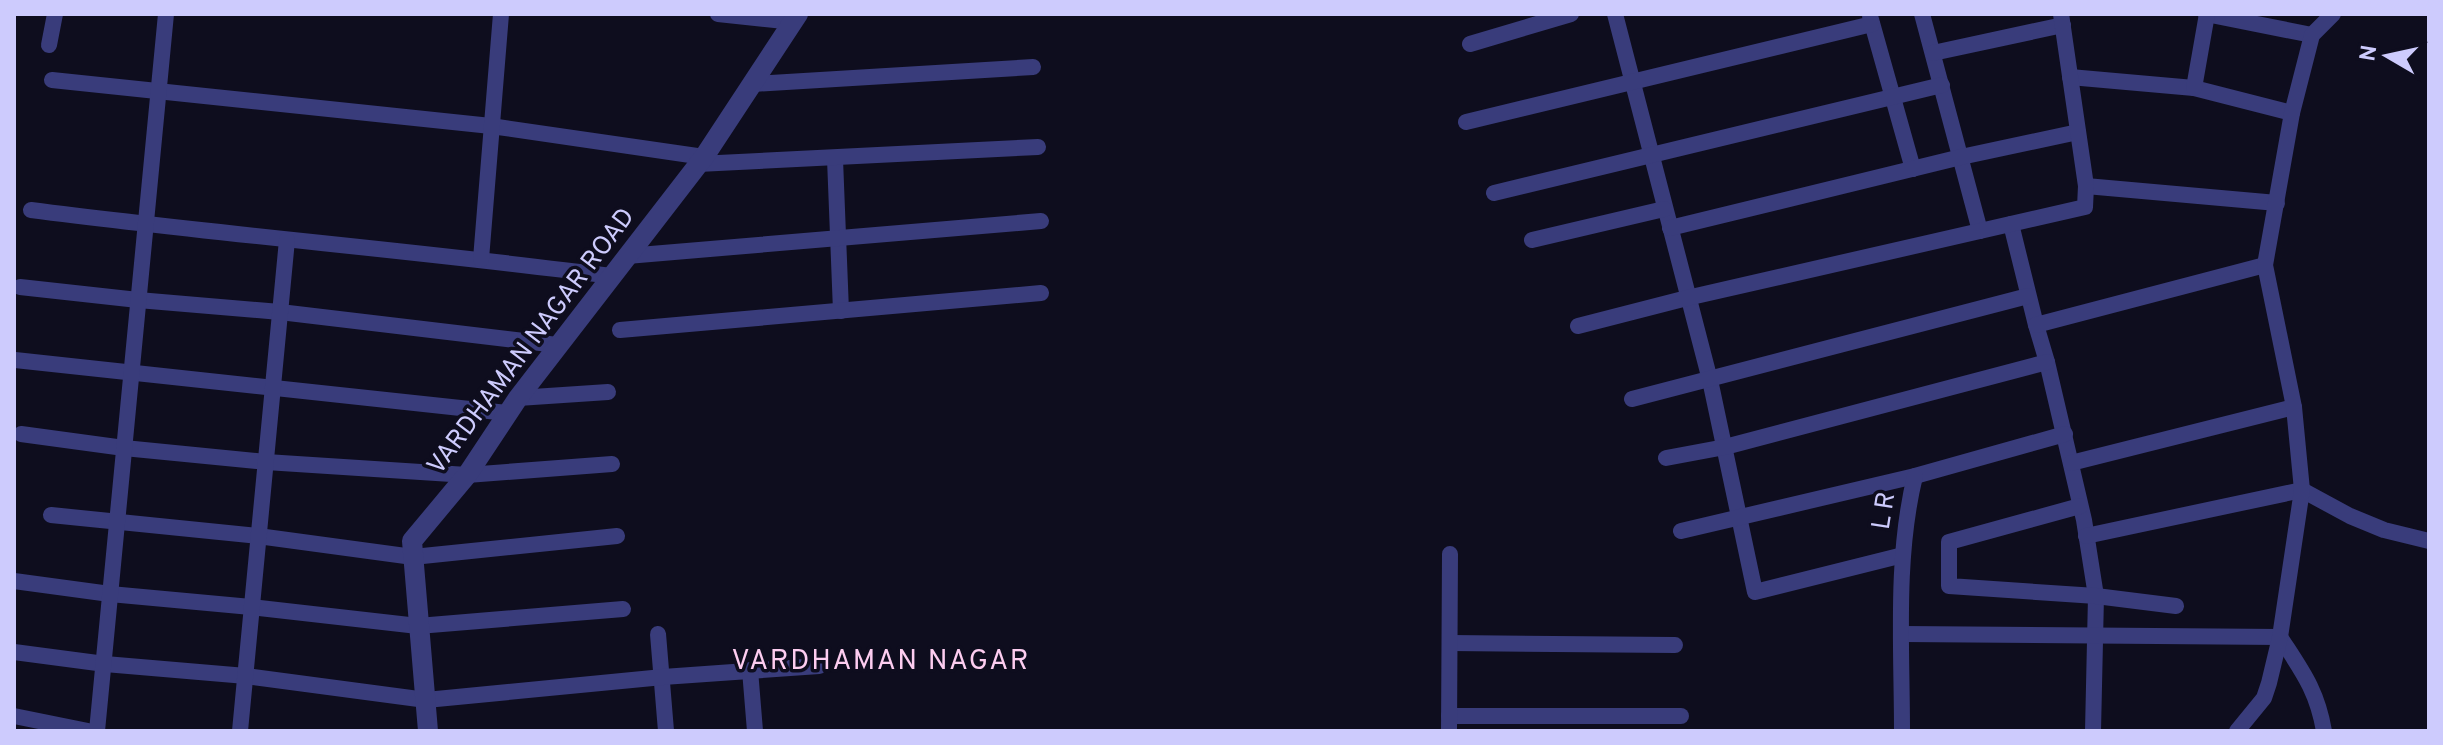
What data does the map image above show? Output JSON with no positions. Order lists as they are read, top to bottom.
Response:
{
  "streets": {
    "street": ["VARDHAMAN NAGAR ROAD", "L R"]
  },
  "districts": ["VARDHAMAN NAGAR"],
  "north": "left"
}
